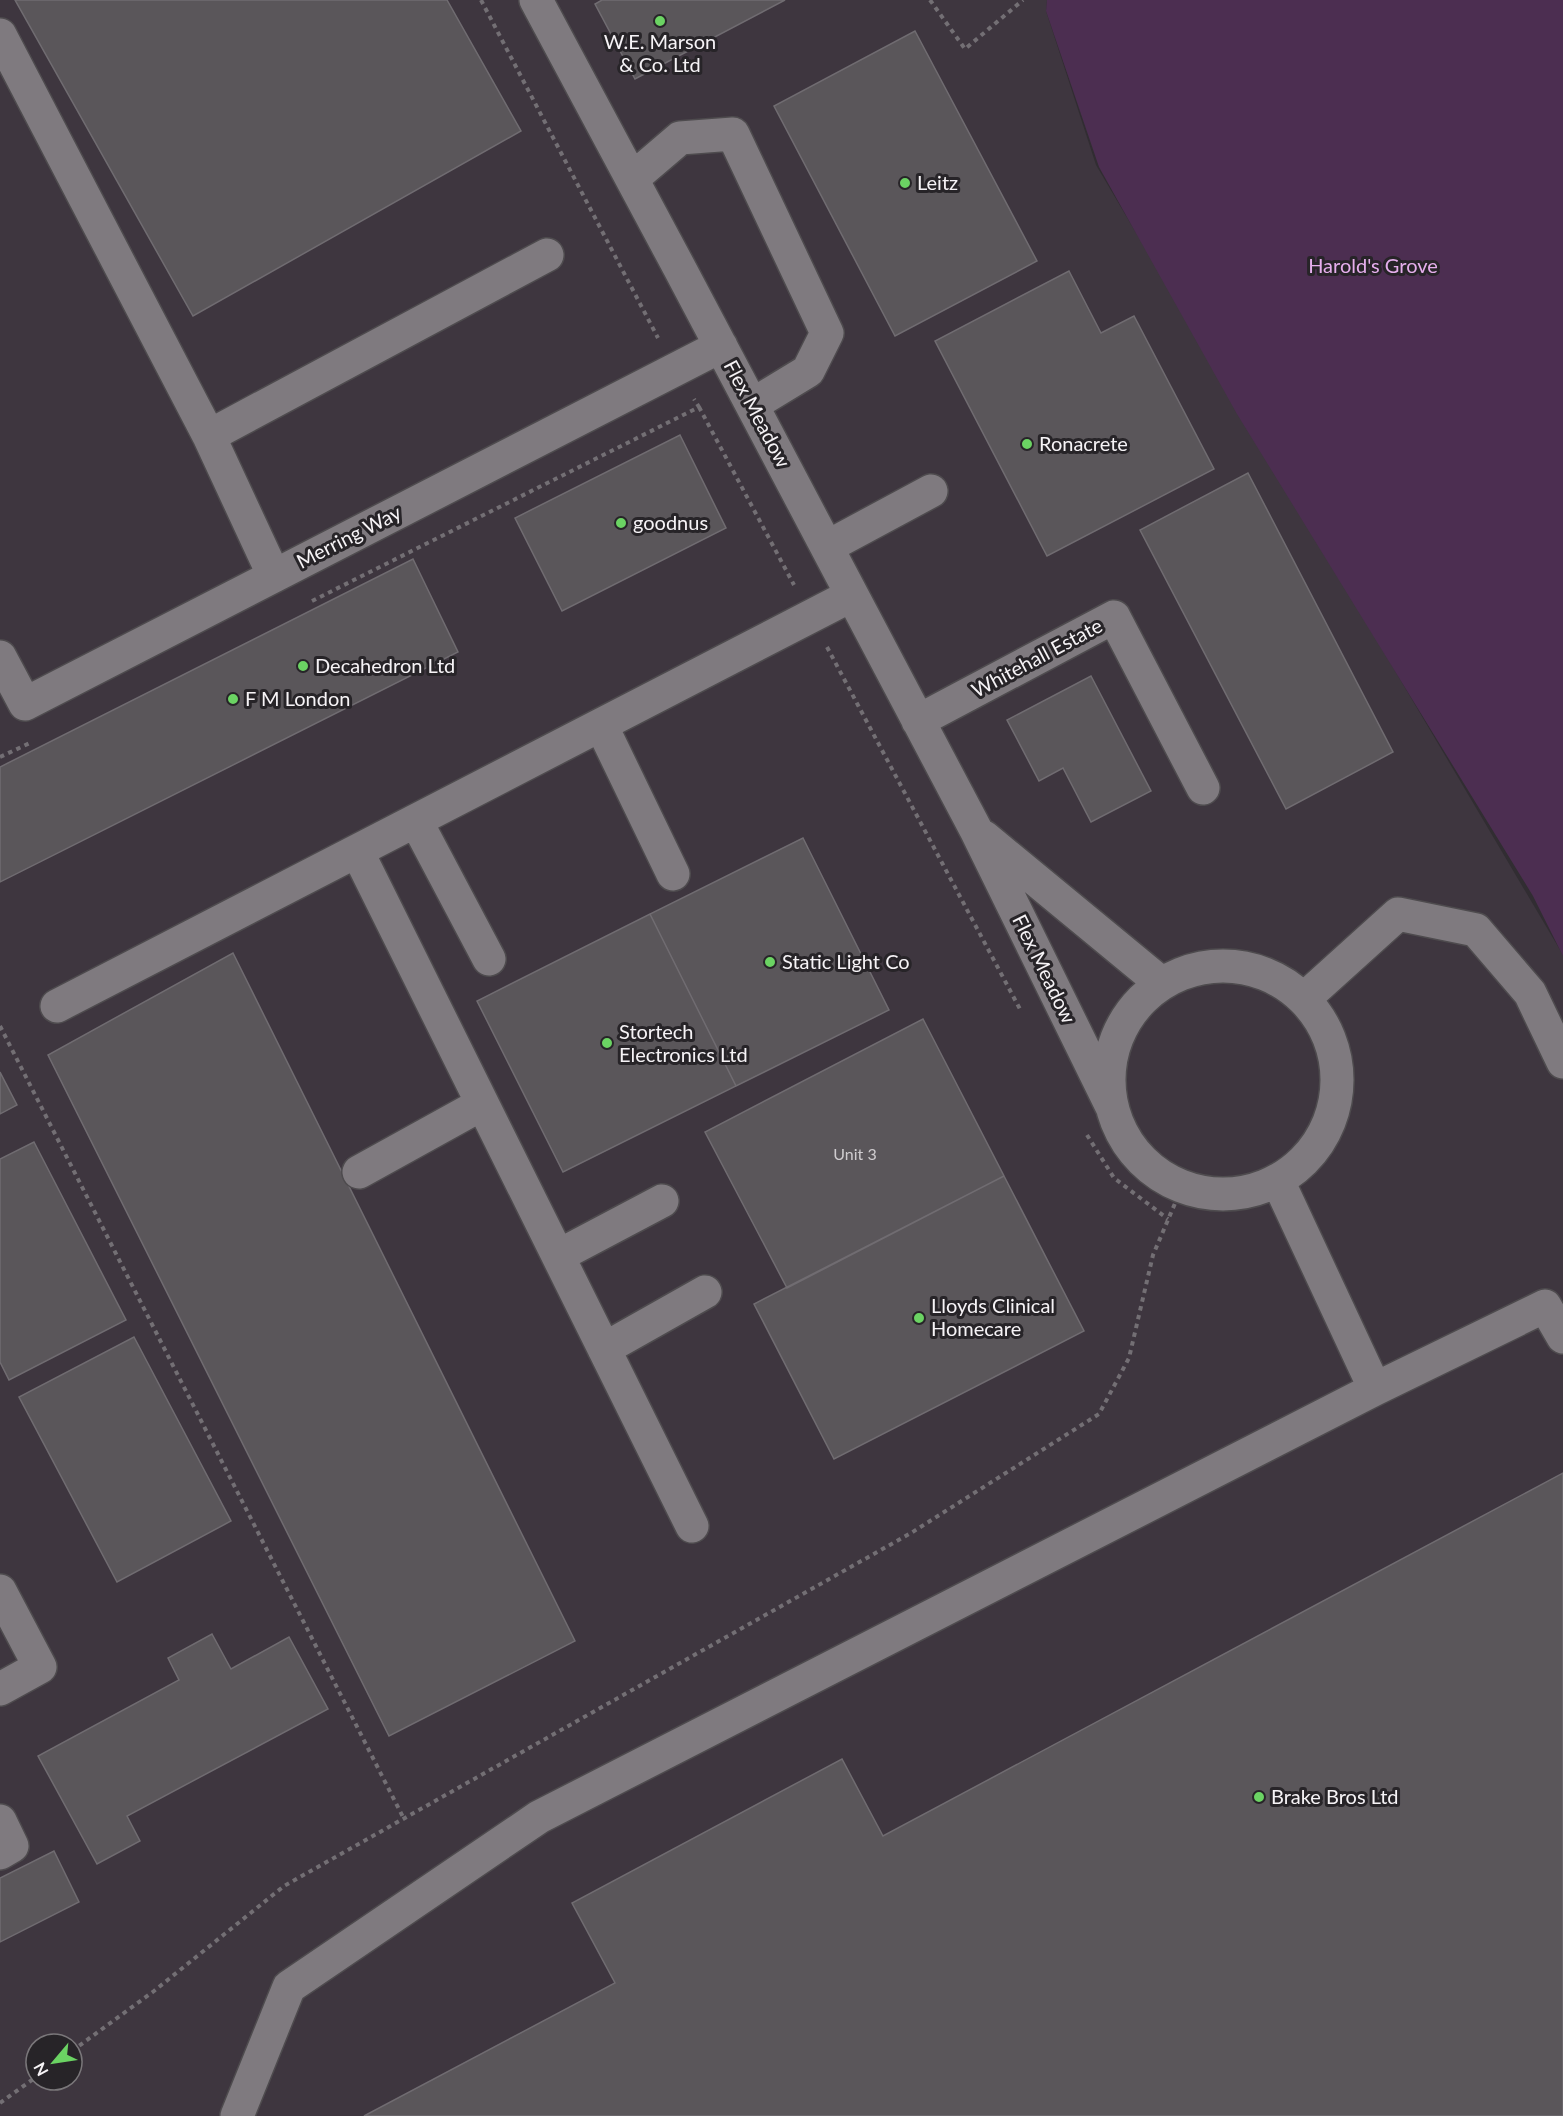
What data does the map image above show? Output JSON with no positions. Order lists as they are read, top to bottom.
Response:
{
  "streets": {
    "street": ["Flex Meadow", "Merring Way", "Whitehall Estate"]
  },
  "crossings": [
    ["Flex Meadow", "Merring Way"],
    ["Flex Meadow", "Whitehall Estate"]
  ],
  "parks": ["Harold's Grove"],
  "places": [
    "W.E. Marson & Co. Ltd",
    "Leitz",
    "Ronacrete",
    "goodnus",
    "Decahedron Ltd",
    "F M London",
    "Static Light Co",
    "Stortech Electronics Ltd",
    "Lloyds Clinical Homecare",
    "Brake Bros Ltd"
  ],
  "house_numbers": ["Unit 3"],
  "north": "bottom left"
}
